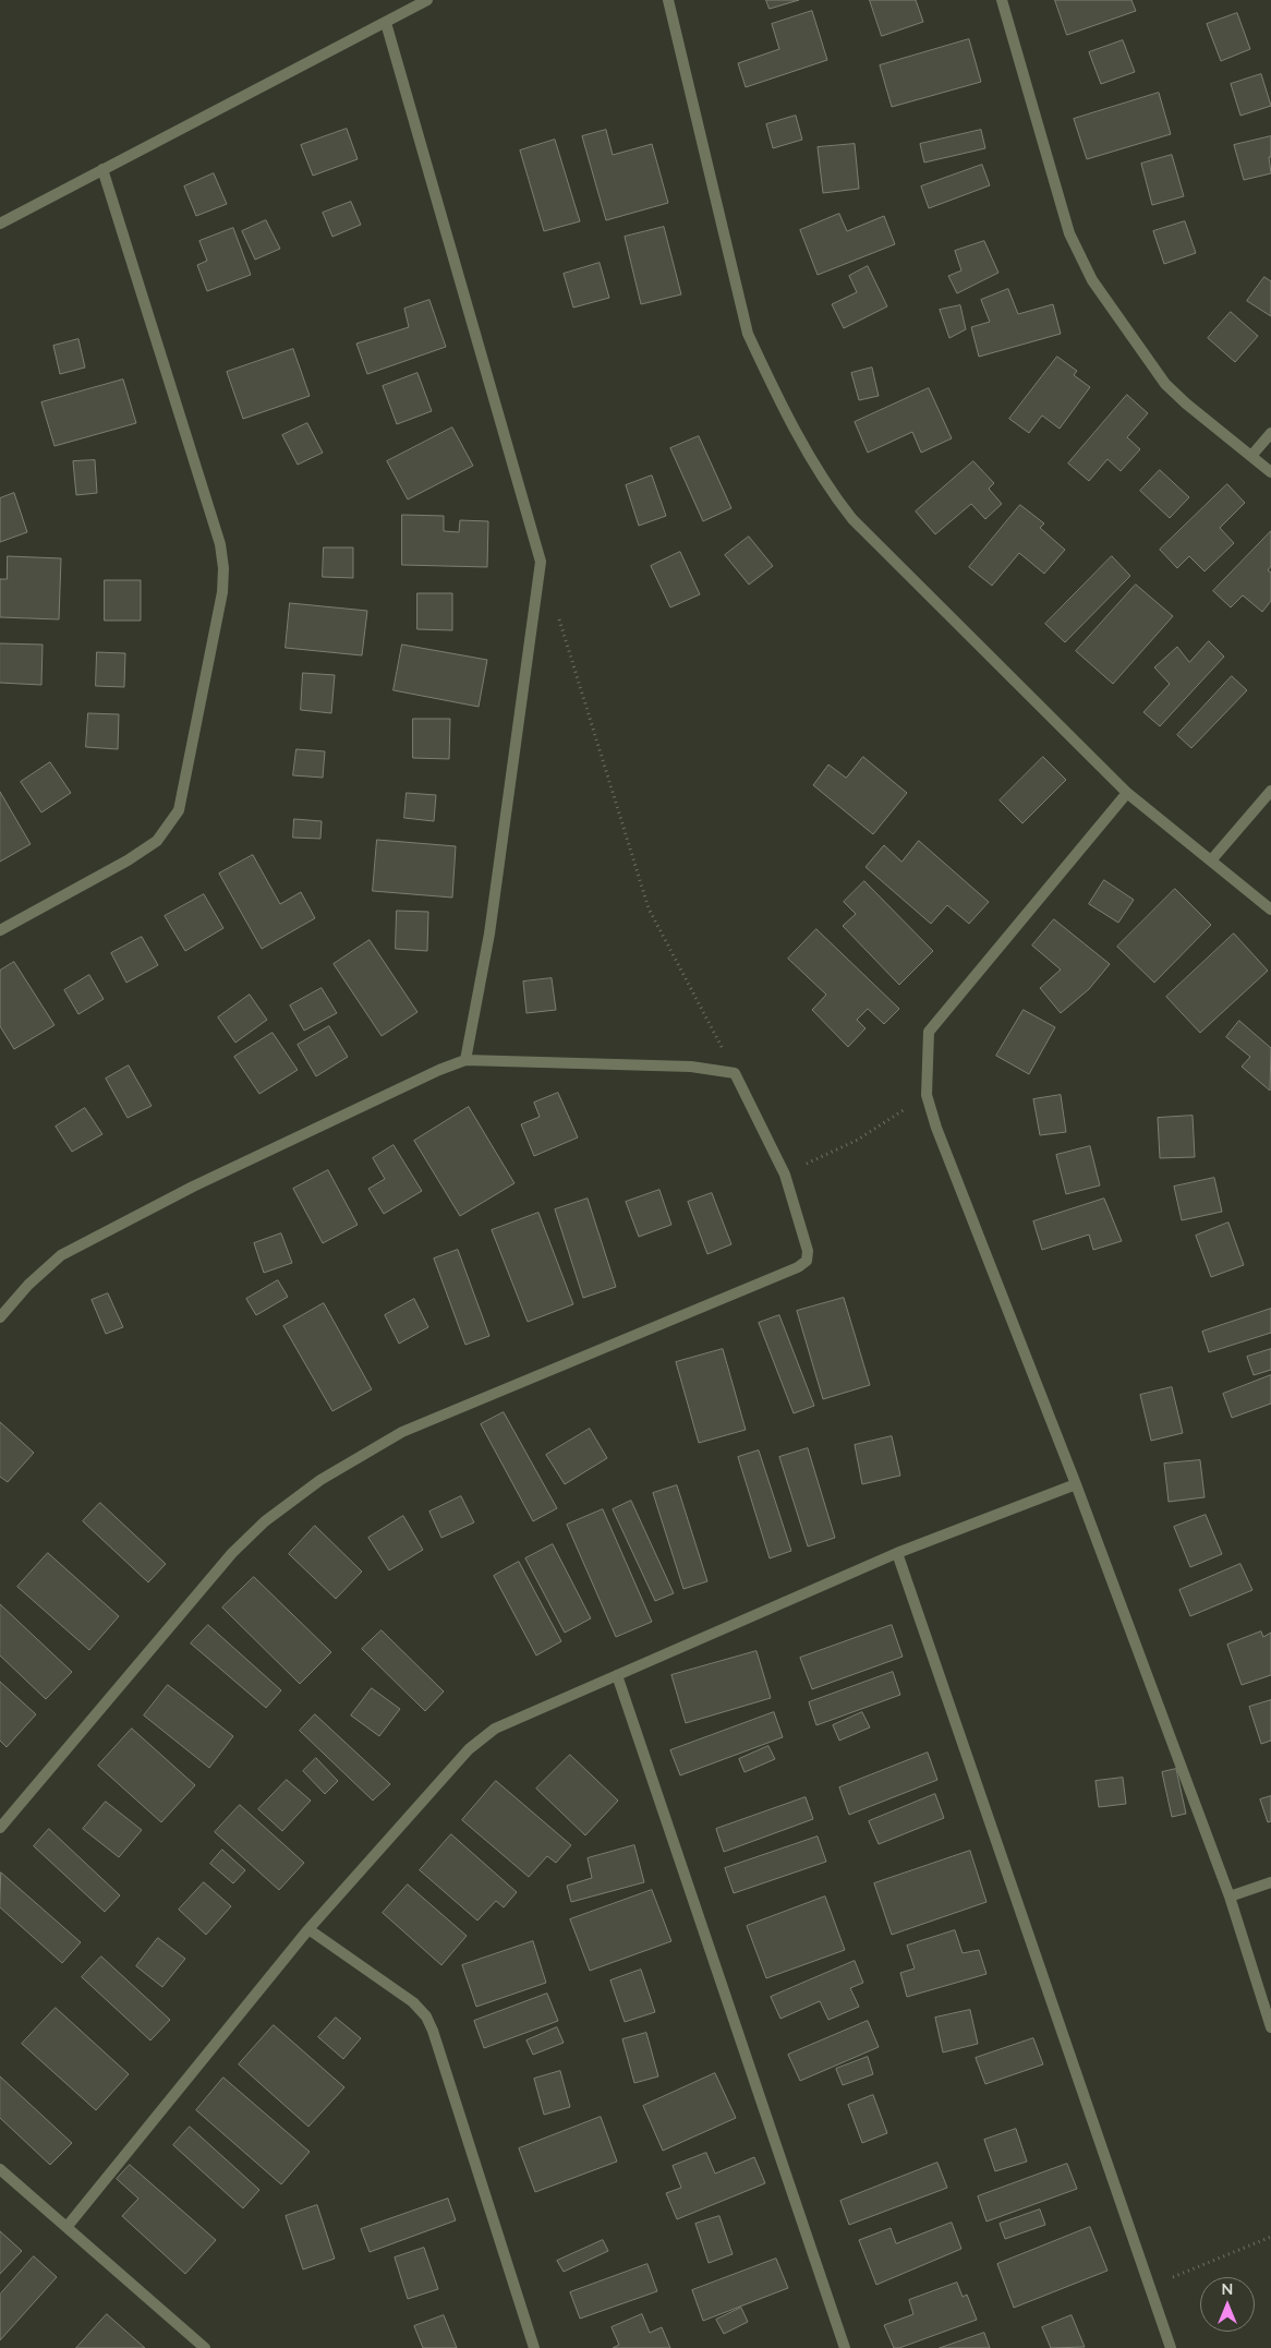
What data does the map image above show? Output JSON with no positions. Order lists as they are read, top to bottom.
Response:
{
  "north": "top"
}
